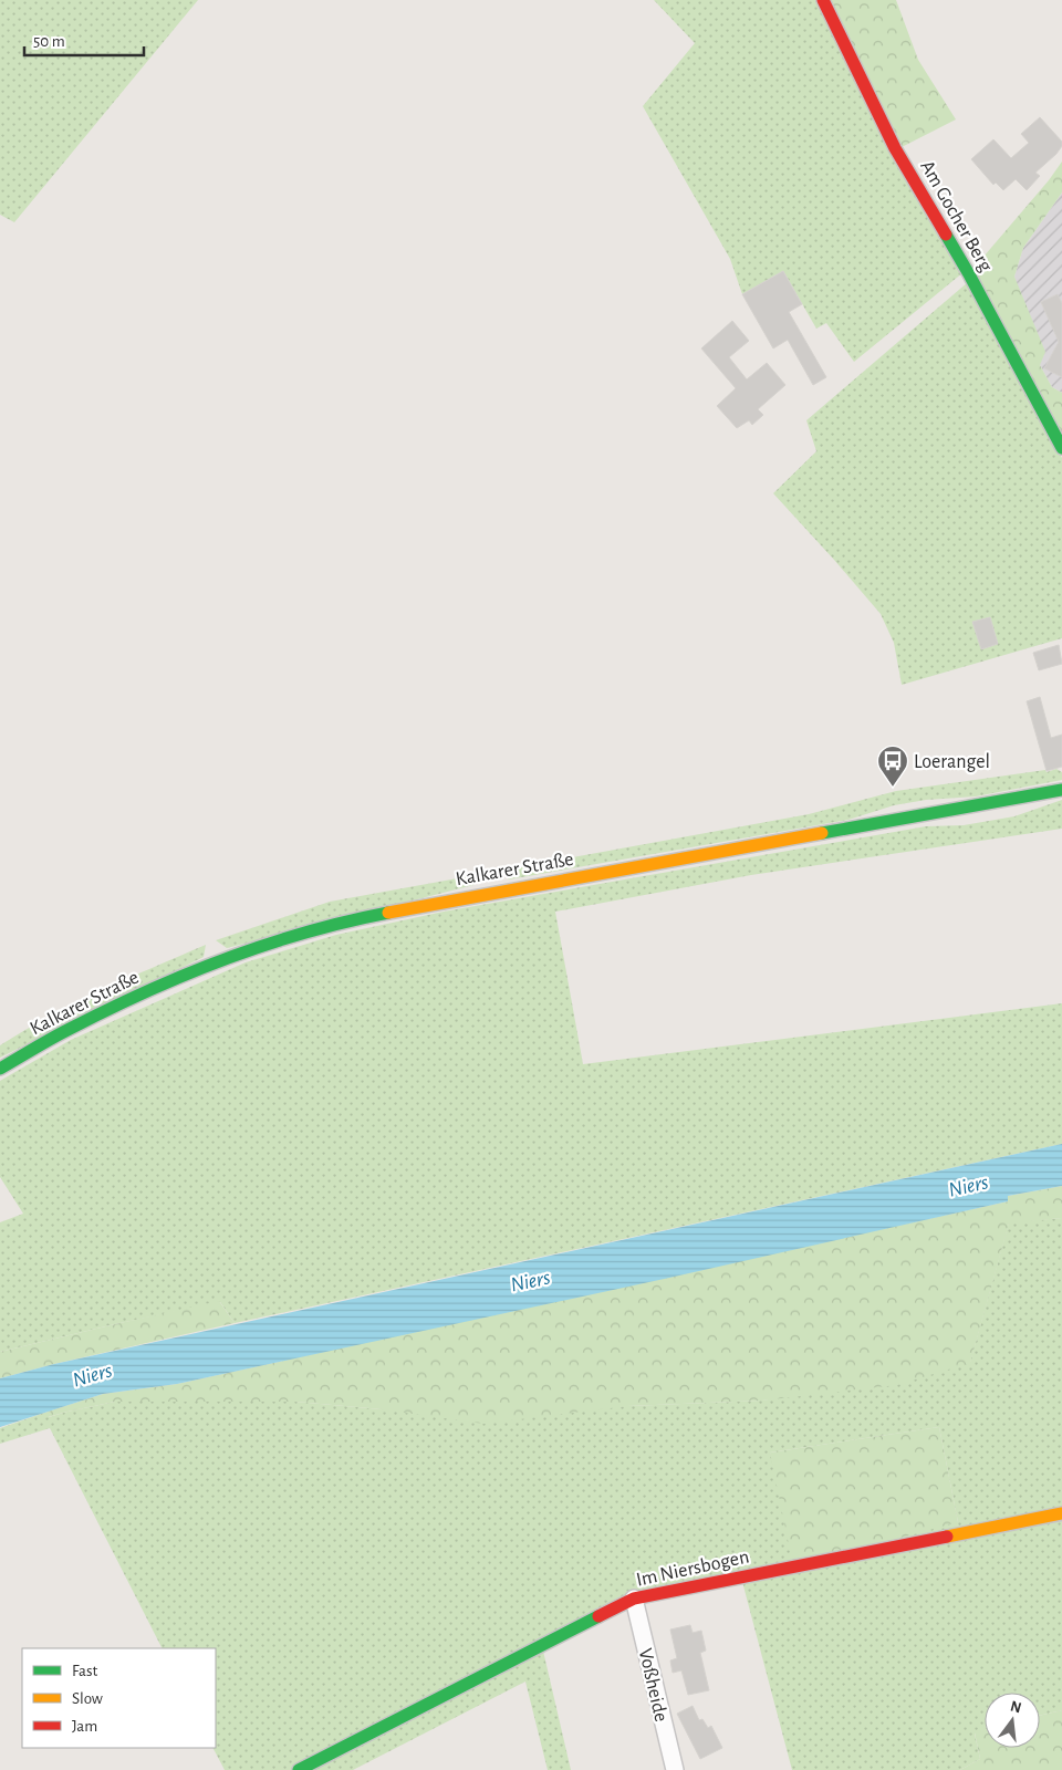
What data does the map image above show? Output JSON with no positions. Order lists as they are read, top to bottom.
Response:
{
  "streets": {
    "street": [
      "Am Gocher Berg",
      "Kalkarer Straße",
      "Im Niersbogen",
      "Voßheide"
    ]
  },
  "crossings": [
    ["Im Niersbogen", "Voßheide"]
  ],
  "water": ["Niers"],
  "places": {
    "bus stop": ["Loerangel"]
  },
  "legend": ["Fast", "Slow", "Jam"],
  "scale_bar": "50 m",
  "north": "top"
}
